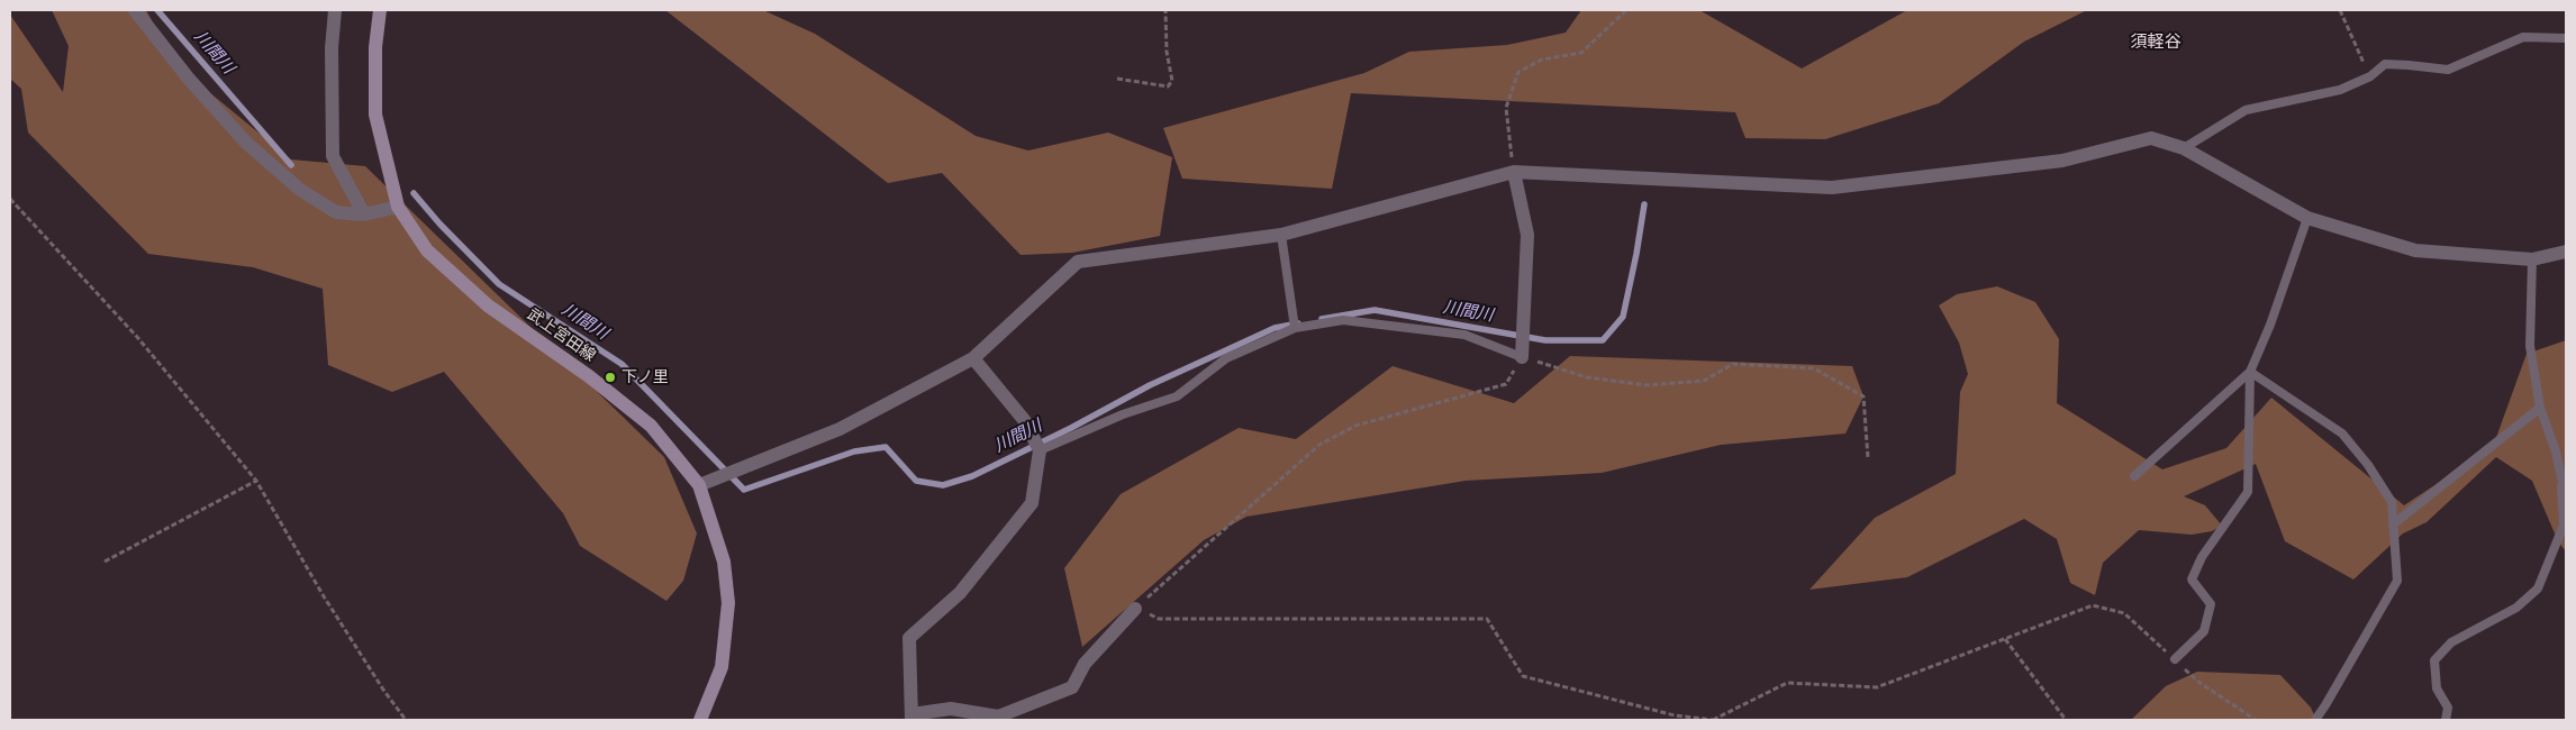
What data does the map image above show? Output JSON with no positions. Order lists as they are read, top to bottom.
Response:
{
  "streets": {
    "main road": ["武上宮田線"]
  },
  "districts": ["須軽谷"],
  "water": ["川間川"],
  "places": ["下ノ里"]
}
